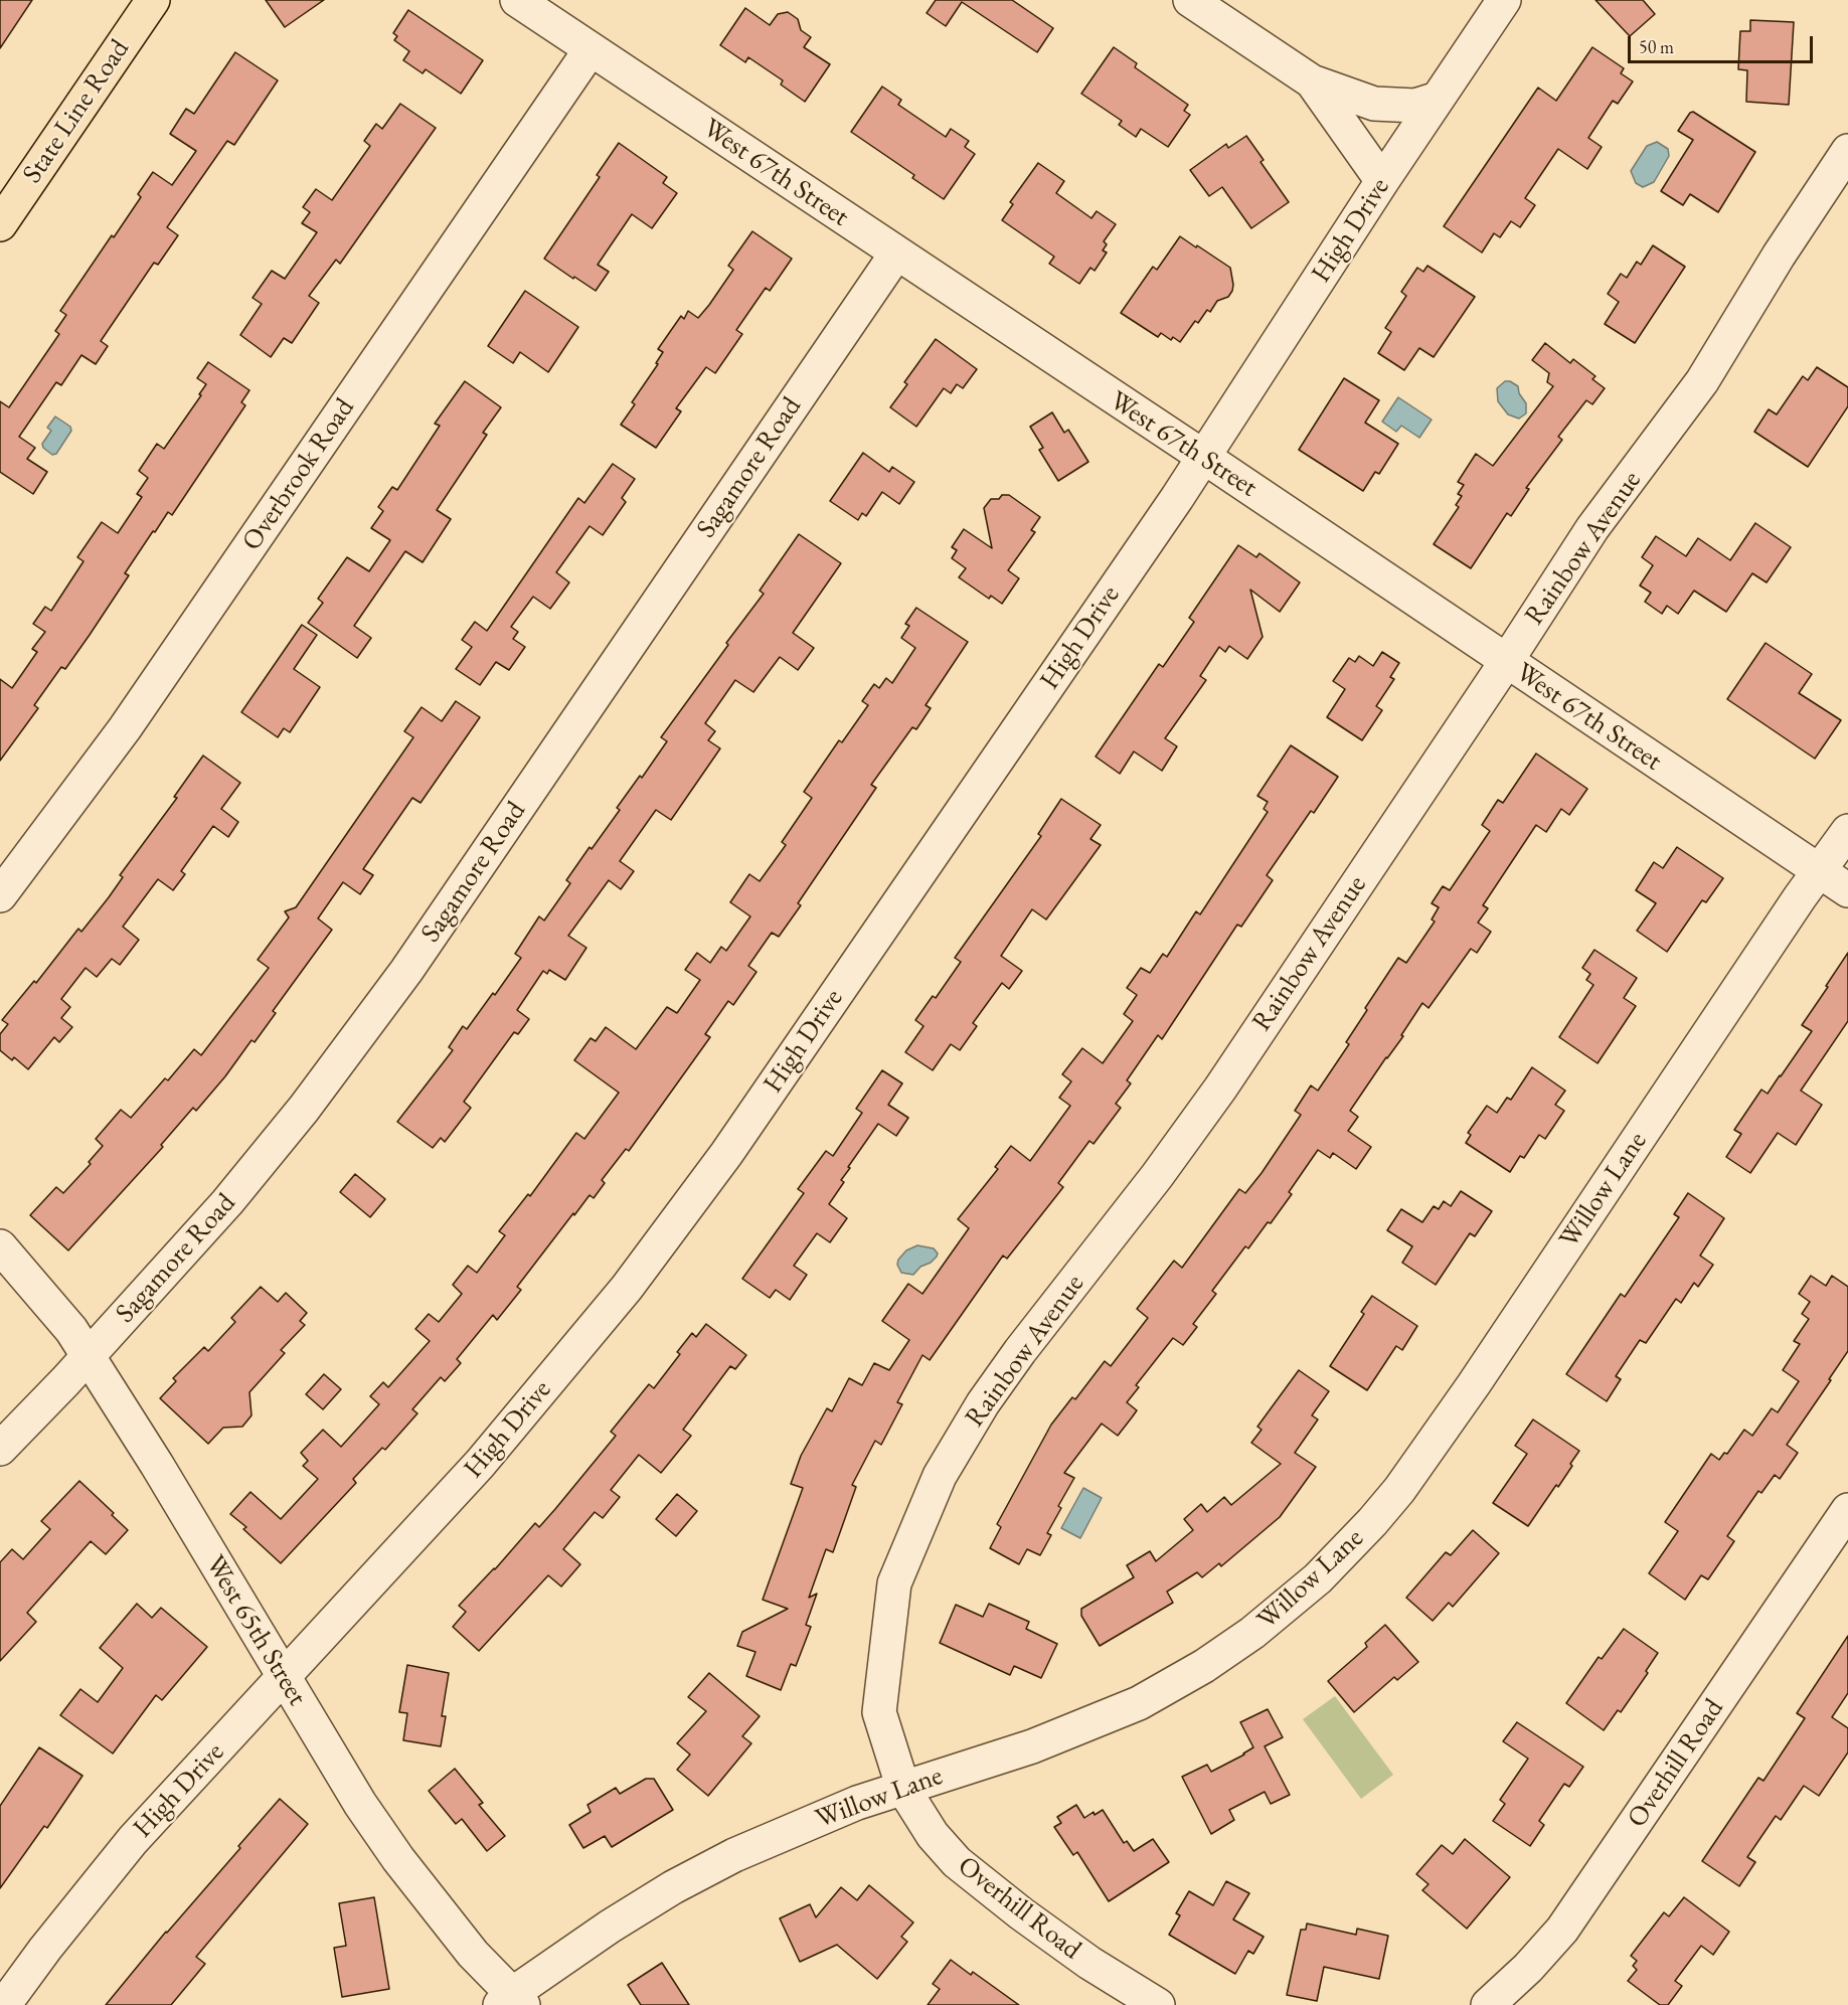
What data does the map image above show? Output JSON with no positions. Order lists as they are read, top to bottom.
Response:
{
  "streets": {
    "main road": ["State Line Road"],
    "street": [
      "West 67th Street",
      "High Drive",
      "Sagamore Road",
      "Overbrook Road",
      "Rainbow Avenue",
      "Willow Lane",
      "West 65th Street",
      "Overhill Road"
    ]
  },
  "crossings": [
    ["West 67th Street", "High Drive"],
    ["West 67th Street", "Sagamore Road"],
    ["West 67th Street", "Overbrook Road"],
    ["West 67th Street", "Rainbow Avenue"],
    ["West 67th Street", "Willow Lane"],
    ["High Drive", "West 65th Street"],
    ["Sagamore Road", "West 65th Street"],
    ["Rainbow Avenue", "Willow Lane"],
    ["Rainbow Avenue", "Overhill Road"],
    ["Willow Lane", "West 65th Street"],
    ["Willow Lane", "Overhill Road"]
  ],
  "scale_bar": "50 m"
}
